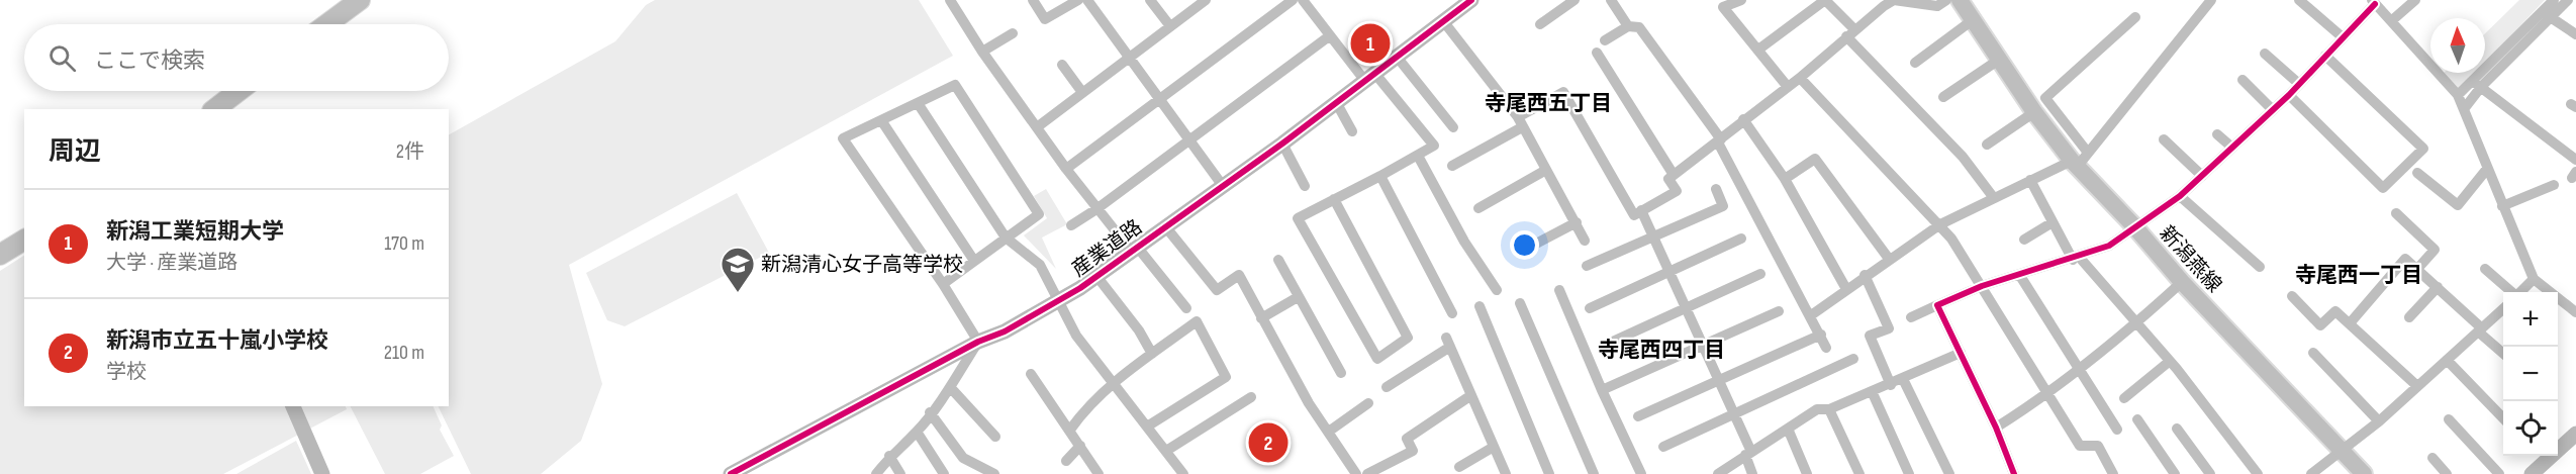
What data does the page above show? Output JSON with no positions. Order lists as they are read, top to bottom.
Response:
{
  "streets": {
    "main road": ["新潟燕線"],
    "street": ["産業道路"]
  },
  "districts": ["寺尾西五丁目", "寺尾西一丁目", "寺尾西四丁目"],
  "places": {
    "school or university": ["新潟清心女子高等学校"]
  },
  "north": "top",
  "page": {
    "pins": ["1", "2"],
    "search": "ここで検索",
    "heading": ["周辺", "2件"],
    "list": [
      {
        "mark": "1",
        "name": "新潟工業短期大学",
        "note": "大学 · 産業道路",
        "value": "170 m"
      },
      {
        "mark": "2",
        "name": "新潟市立五十嵐小学校",
        "note": "学校",
        "value": "210 m"
      }
    ],
    "map_buttons": ["+", "−"]
  }
}
